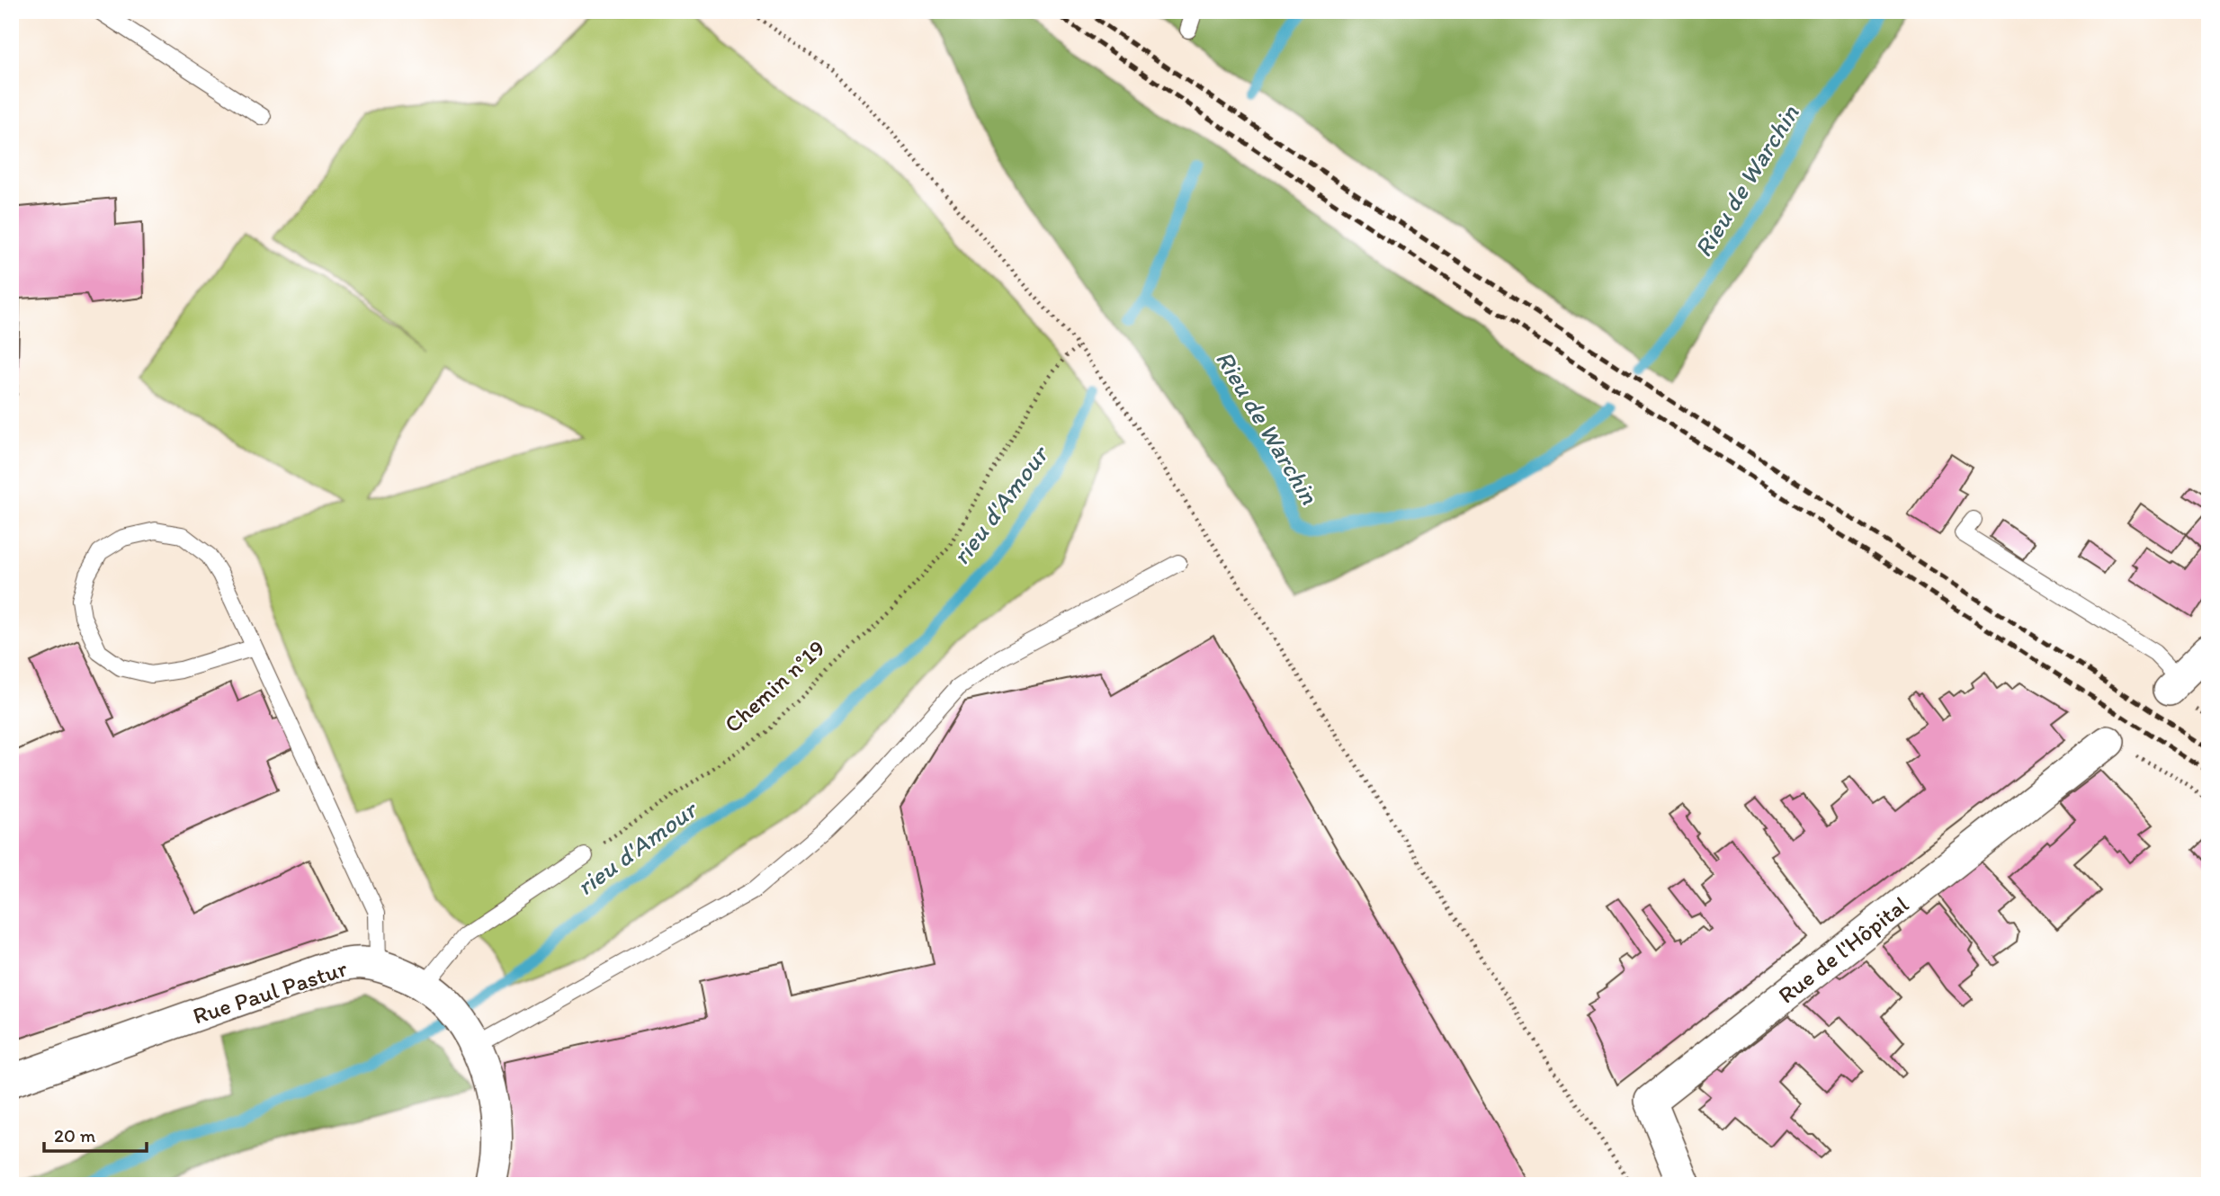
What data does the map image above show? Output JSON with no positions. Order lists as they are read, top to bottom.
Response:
{
  "streets": {
    "street": ["Rue de l'Hôpital", "Rue Paul Pastur"],
    "path": ["Chemin n°19"]
  },
  "water": ["Rieu de Warchin", "rieu d'Amour"],
  "scale_bar": "20 m"
}
